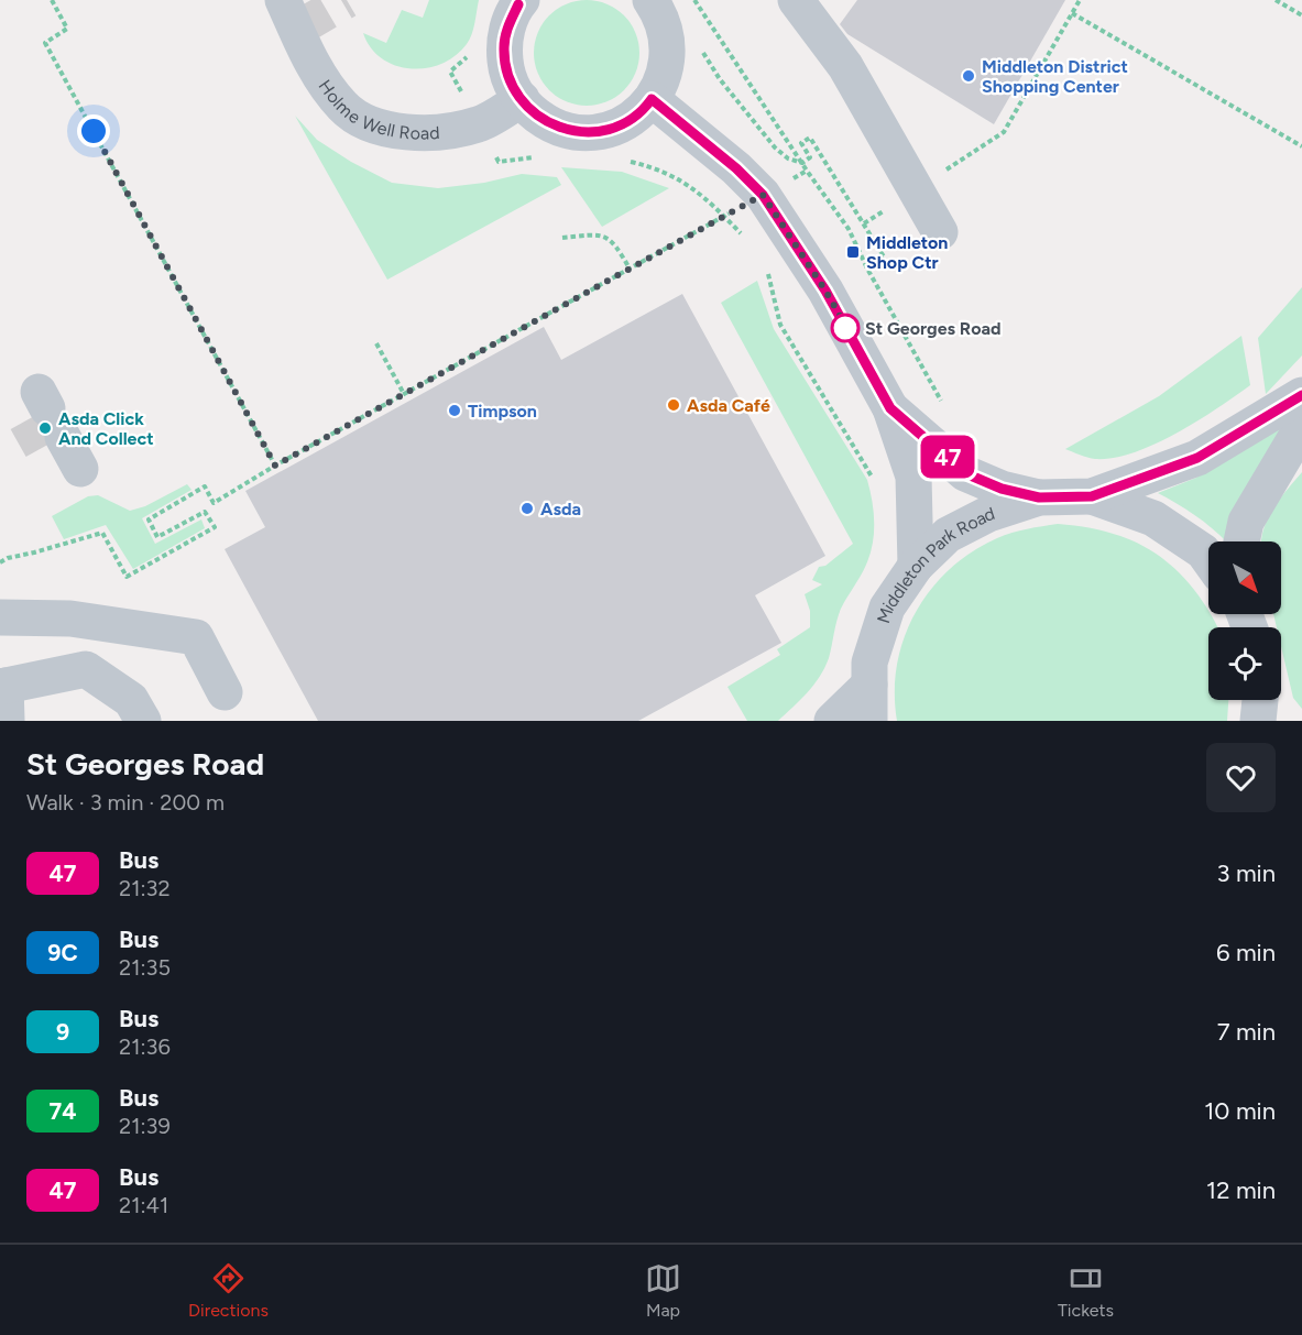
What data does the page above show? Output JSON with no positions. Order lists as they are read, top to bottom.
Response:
{
  "streets": {
    "street": ["Holme Well Road", "Middleton Park Road"]
  },
  "places": {
    "other": [
      "Middleton District Shopping Center",
      "St Georges Road",
      "Asda Café",
      "Timpson",
      "Asda Click And Collect",
      "Asda"
    ],
    "transit": ["Middleton Shop Ctr"]
  },
  "lines": ["bus line 47"],
  "north": "bottom right",
  "page": {
    "on_map": "47",
    "heading": ["St Georges Road", "Walk · 3 min · 200 m"],
    "list": [
      {
        "mark": "47",
        "name": "Bus",
        "note": "21:32",
        "value": "3 min"
      },
      {
        "mark": "9C",
        "name": "Bus",
        "note": "21:35",
        "value": "6 min"
      },
      {
        "mark": "9",
        "name": "Bus",
        "note": "21:36",
        "value": "7 min"
      },
      {
        "mark": "74",
        "name": "Bus",
        "note": "21:39",
        "value": "10 min"
      },
      {
        "mark": "47",
        "name": "Bus",
        "note": "21:41",
        "value": "12 min"
      }
    ],
    "tabs": ["Directions", "Map", "Tickets"]
  }
}
